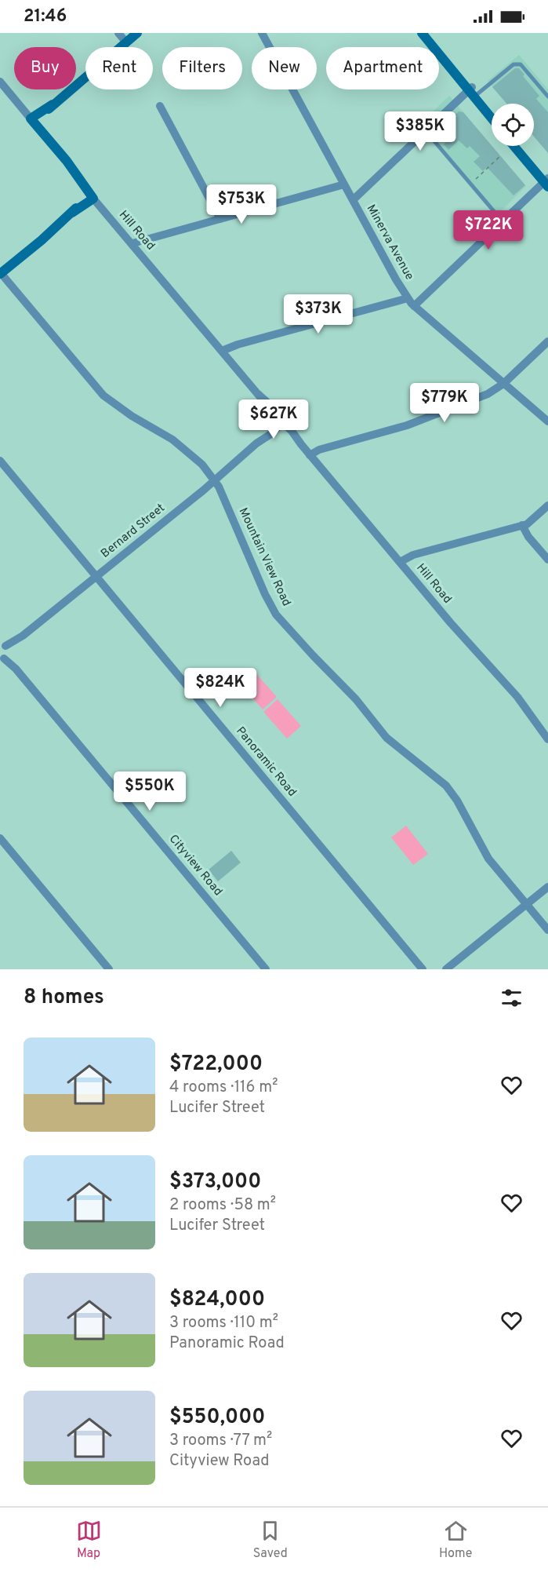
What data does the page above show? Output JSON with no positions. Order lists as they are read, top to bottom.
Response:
{
  "streets": {
    "street": [
      "Hill Road",
      "Minerva Avenue",
      "Bernard Street",
      "Mountain View Road",
      "Panoramic Road",
      "Cityview Road"
    ]
  },
  "crossings": [
    ["Hill Road", "Bernard Street"],
    ["Bernard Street", "Mountain View Road"],
    ["Bernard Street", "Panoramic Road"],
    ["Bernard Street", "Cityview Road"]
  ],
  "page": {
    "status": "21:46",
    "chip": [
      "Buy",
      "Rent",
      "Filters",
      "New",
      "Apartment"
    ],
    "price": [
      "$385K",
      "$753K",
      "$722K",
      "$373K",
      "$779K",
      "$627K",
      "$824K",
      "$550K"
    ],
    "heading": "8 homes",
    "list": [
      {
        "name": "$722,000",
        "note": "4 rooms · 116 m² · Lucifer Street"
      },
      {
        "name": "$373,000",
        "note": "2 rooms · 58 m² · Lucifer Street"
      },
      {
        "name": "$824,000",
        "note": "3 rooms · 110 m² · Panoramic Road"
      },
      {
        "name": "$550,000",
        "note": "3 rooms · 77 m² · Cityview Road"
      }
    ],
    "tabs": ["Map", "Saved", "Home"]
  }
}
